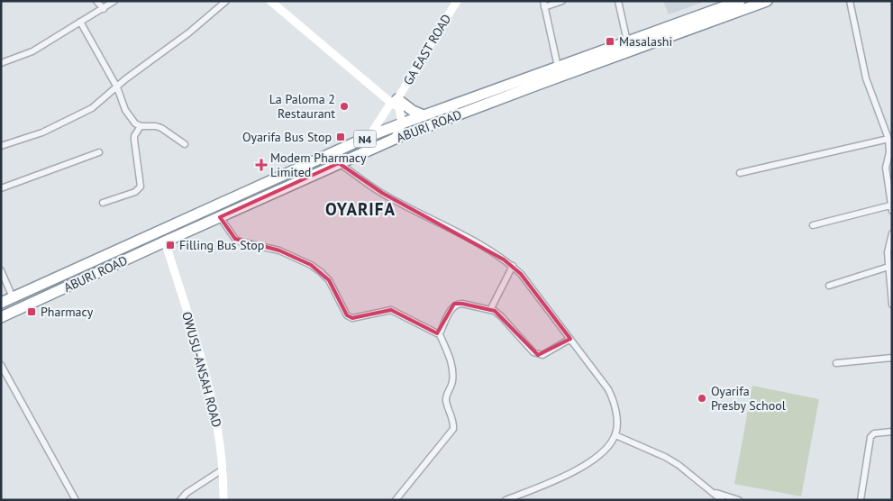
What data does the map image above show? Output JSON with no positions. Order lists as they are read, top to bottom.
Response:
{
  "streets": {
    "highway": ["ABURI ROAD", "N4"],
    "street": ["GA EAST ROAD", "OWUSU-ANSAH ROAD"]
  },
  "crossings": [
    ["GA EAST ROAD", "ABURI ROAD"],
    ["ABURI ROAD", "OWUSU-ANSAH ROAD"]
  ],
  "districts": ["OYARIFA"],
  "places": {
    "transit": [
      "Masalashi",
      "Oyarifa Bus Stop",
      "Filling Bus Stop",
      "Pharmacy"
    ],
    "other": ["La Paloma 2 Restaurant", "Oyarifa Presby School"],
    "health": ["Modem Pharmacy Limited"]
  }
}
